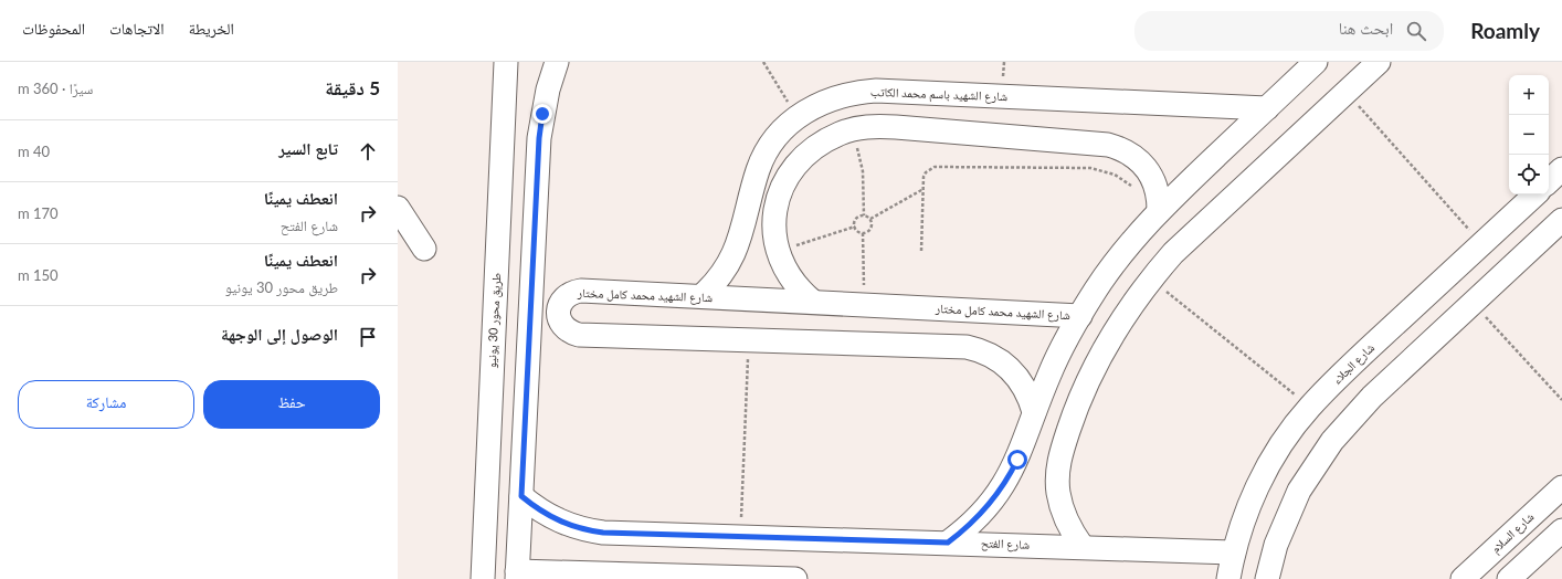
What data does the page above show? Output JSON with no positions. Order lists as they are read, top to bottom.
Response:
{
  "streets": {
    "street": [
      "شارع الشهيد باسم محمد الكاتب",
      "شارع الشهيد محمد كامل مختار",
      "طريق محور 30 يونيو",
      "شارع الجلاء",
      "شارع السلام",
      "شارع الفتح"
    ]
  },
  "crossings": [
    ["شارع الشهيد باسم محمد الكاتب", "شارع الشهيد محمد كامل مختار"],
    ["شارع الجلاء", "شارع الفتح"]
  ],
  "page": {
    "header": "Roamly",
    "search": "ابحث هنا",
    "nav": ["الخريطة", "الاتجاهات", "المحفوظات"],
    "heading": ["5 دقيقة", "سيرًا · 360 m"],
    "map_buttons": ["+", "−"],
    "list": [
      ["تابع السير", "40 m"],
      ["انعطف يمينًا", "شارع الفتح", "170 m"],
      ["انعطف يمينًا", "طريق محور 30 يونيو", "150 m"],
      "الوصول إلى الوجهة"
    ],
    "buttons": ["حفظ", "مشاركة"]
  }
}
